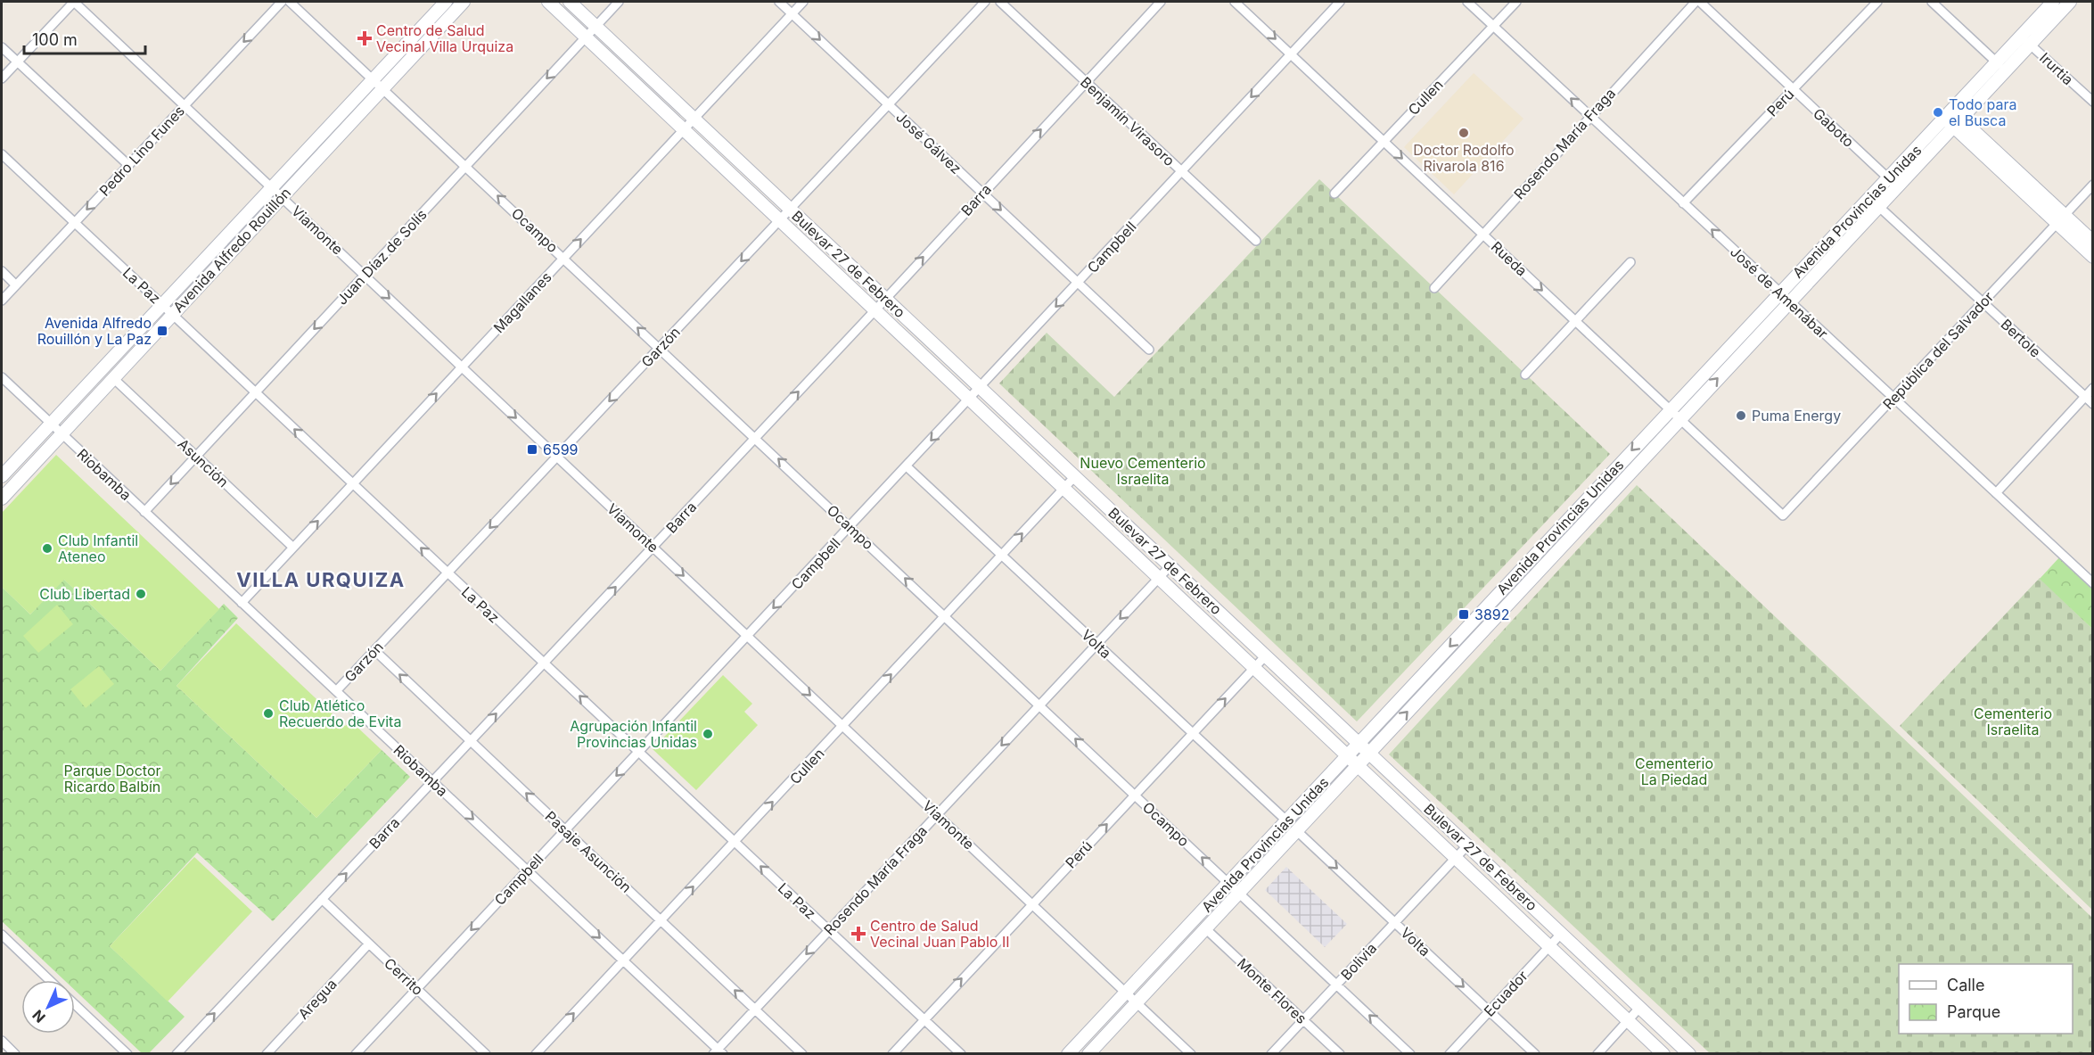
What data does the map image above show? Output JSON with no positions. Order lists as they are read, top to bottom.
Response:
{
  "streets": {
    "main road": ["Avenida Provincias Unidas", "Avenida Alfredo Rouillón", "Bulevar 27 de Febrero"],
    "street": [
      "Irurtia",
      "Cullen",
      "Perú",
      "Benjamín Virasoro",
      "Gaboto",
      "José Gálvez",
      "Rosendo María Fraga",
      "Pedro Lino Funes",
      "Barra",
      "Viamonte",
      "Ocampo",
      "Campbell",
      "Juan Díaz de Solís",
      "Rueda",
      "La Paz",
      "José de Amenábar",
      "Magallanes",
      "Bertole",
      "Garzón",
      "República del Salvador",
      "Asunción",
      "Riobamba",
      "Volta",
      "Pasaje Asunción",
      "Bolivia",
      "Cerrito",
      "Monte Flores",
      "Ecuador",
      "Aregua"
    ]
  },
  "crossings": [
    ["Irurtia", "Avenida Provincias Unidas"],
    ["Cullen", "Viamonte"],
    ["Cullen", "Ocampo"],
    ["Cullen", "Rueda"],
    ["Cullen", "Bulevar 27 de Febrero"],
    ["Cullen", "La Paz"],
    ["Cullen", "José de Amenábar"],
    ["Cullen", "Riobamba"],
    ["Cullen", "Volta"],
    ["Cullen", "Pasaje Asunción"],
    ["Perú", "Gaboto"],
    ["Perú", "Viamonte"],
    ["Perú", "Ocampo"],
    ["Perú", "Bulevar 27 de Febrero"],
    ["Perú", "La Paz"],
    ["Perú", "José de Amenábar"],
    ["Perú", "Volta"],
    ["Benjamín Virasoro", "Barra"],
    ["Benjamín Virasoro", "Campbell"],
    ["Gaboto", "Rosendo María Fraga"],
    ["Gaboto", "Avenida Provincias Unidas"],
    ["José Gálvez", "Barra"],
    ["José Gálvez", "Campbell"],
    ["José Gálvez", "Magallanes"],
    ["José Gálvez", "Garzón"],
    ["Rosendo María Fraga", "Viamonte"],
    ["Rosendo María Fraga", "Ocampo"],
    ["Rosendo María Fraga", "Rueda"],
    ["Rosendo María Fraga", "Bulevar 27 de Febrero"],
    ["Rosendo María Fraga", "La Paz"],
    ["Rosendo María Fraga", "José de Amenábar"],
    ["Rosendo María Fraga", "Riobamba"],
    ["Rosendo María Fraga", "Volta"],
    ["Rosendo María Fraga", "Pasaje Asunción"],
    ["Pedro Lino Funes", "Viamonte"],
    ["Pedro Lino Funes", "La Paz"],
    ["Barra", "Viamonte"],
    ["Barra", "Ocampo"],
    ["Barra", "Bulevar 27 de Febrero"],
    ["Barra", "La Paz"],
    ["Barra", "Riobamba"],
    ["Barra", "Pasaje Asunción"],
    ["Barra", "Cerrito"],
    ["Avenida Provincias Unidas", "Viamonte"],
    ["Avenida Provincias Unidas", "Ocampo"],
    ["Avenida Provincias Unidas", "Rueda"],
    ["Avenida Provincias Unidas", "Bulevar 27 de Febrero"],
    ["Avenida Provincias Unidas", "José de Amenábar"],
    ["Avenida Provincias Unidas", "Bertole"],
    ["Avenida Provincias Unidas", "Volta"],
    ["Avenida Provincias Unidas", "Monte Flores"],
    ["Viamonte", "Campbell"],
    ["Viamonte", "Avenida Alfredo Rouillón"],
    ["Viamonte", "Juan Díaz de Solís"],
    ["Viamonte", "Magallanes"],
    ["Viamonte", "Garzón"],
    ["Ocampo", "Campbell"],
    ["Ocampo", "Avenida Alfredo Rouillón"],
    ["Ocampo", "Juan Díaz de Solís"],
    ["Ocampo", "Magallanes"],
    ["Ocampo", "Garzón"],
    ["Ocampo", "Bolivia"],
    ["Campbell", "Rueda"],
    ["Campbell", "Bulevar 27 de Febrero"],
    ["Campbell", "La Paz"],
    ["Campbell", "Riobamba"],
    ["Campbell", "Volta"],
    ["Campbell", "Pasaje Asunción"],
    ["Campbell", "Cerrito"],
    ["Avenida Alfredo Rouillón", "La Paz"],
    ["Avenida Alfredo Rouillón", "Asunción"],
    ["Avenida Alfredo Rouillón", "Riobamba"],
    ["Juan Díaz de Solís", "Bulevar 27 de Febrero"],
    ["Juan Díaz de Solís", "La Paz"],
    ["Juan Díaz de Solís", "Asunción"],
    ["Juan Díaz de Solís", "Riobamba"],
    ["Rueda", "República del Salvador"],
    ["Bulevar 27 de Febrero", "Magallanes"],
    ["Bulevar 27 de Febrero", "Garzón"],
    ["Bulevar 27 de Febrero", "Bolivia"],
    ["Bulevar 27 de Febrero", "Ecuador"],
    ["La Paz", "Magallanes"],
    ["La Paz", "Garzón"],
    ["José de Amenábar", "República del Salvador"],
    ["Magallanes", "Asunción"],
    ["Magallanes", "Riobamba"],
    ["Bertole", "República del Salvador"],
    ["Garzón", "Riobamba"],
    ["Garzón", "Pasaje Asunción"],
    ["Volta", "Bolivia"],
    ["Volta", "Ecuador"],
    ["Bolivia", "Monte Flores"],
    ["Cerrito", "Aregua"]
  ],
  "one_way": [
    "Cullen",
    "Perú",
    "José Gálvez",
    "Pedro Lino Funes",
    "Barra",
    "Ocampo",
    "Campbell",
    "Juan Díaz de Solís",
    "Rueda",
    "La Paz",
    "Magallanes",
    "Garzón",
    "Pasaje Asunción"
  ],
  "districts": ["VILLA URQUIZA"],
  "parks": [
    "Nuevo Cementerio Israelita",
    "Cementerio Israelita",
    "Cementerio La Piedad",
    "Parque Doctor Ricardo Balbín"
  ],
  "places": {
    "health": ["Centro de Salud Vecinal Villa Urquiza", "Centro de Salud Vecinal Juan Pablo II"],
    "other": [
      "Todo para el Busca",
      "Doctor Rodolfo Rivarola 816",
      "Puma Energy",
      "Club Infantil Ateneo",
      "Club Libertad",
      "Club Atlético Recuerdo de Evita",
      "Agrupación Infantil Provincias Unidas"
    ],
    "transit": ["Avenida Alfredo Rouillón y La Paz", "6599", "3892"]
  },
  "legend": ["Calle", "Parque"],
  "scale_bar": "100 m",
  "north": "bottom left"
}
